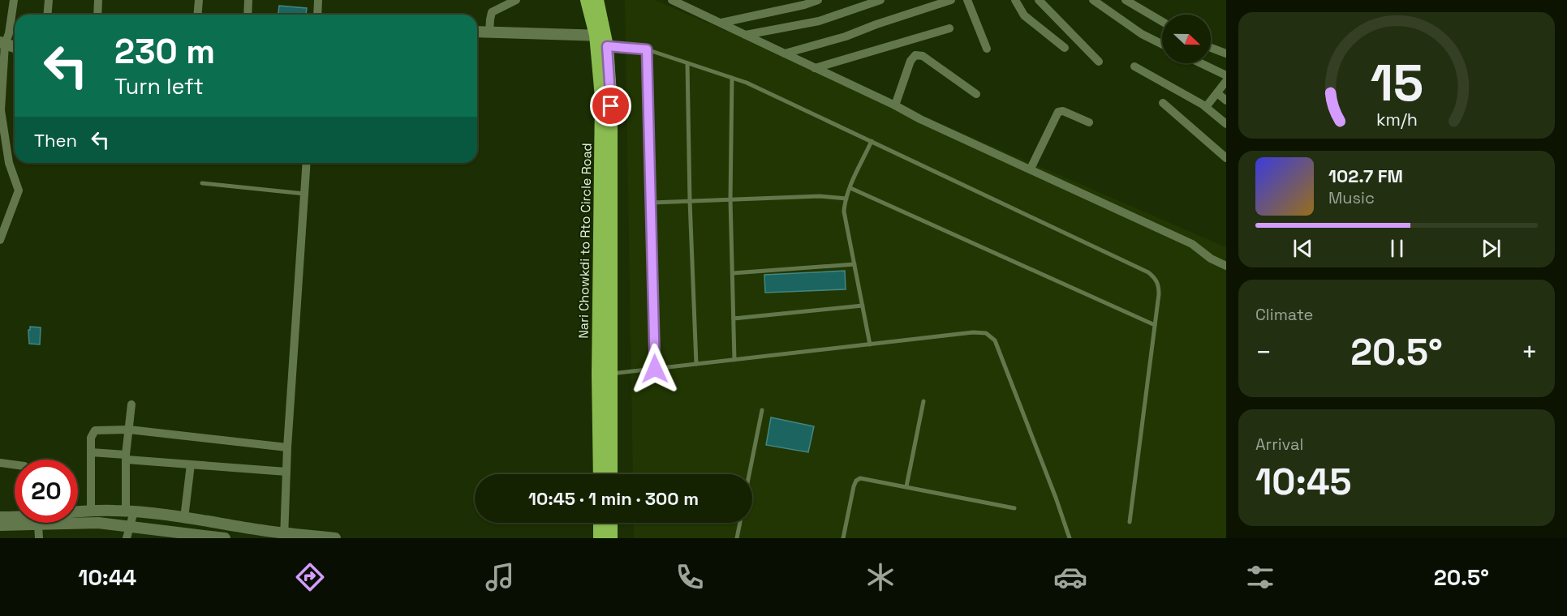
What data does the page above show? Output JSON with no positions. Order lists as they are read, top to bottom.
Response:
{
  "streets": {
    "highway": ["Nari Chowkdi to Rto Circle Road"]
  },
  "north": "right",
  "page": {
    "turn": ["230 m", "Turn left"],
    "then": "Then",
    "song": ["102.7 FM", "Music"],
    "tile": [
      "Climate",
      ["Arrival", "10:45"]
    ],
    "heat": ["−", "20.5°", "+"],
    "limit": "20",
    "trip": "10:45 · 1 min · 300 m",
    "tabs": ["10:44", "20.5°"],
    "gauge": ["15", "km/h"]
  }
}
